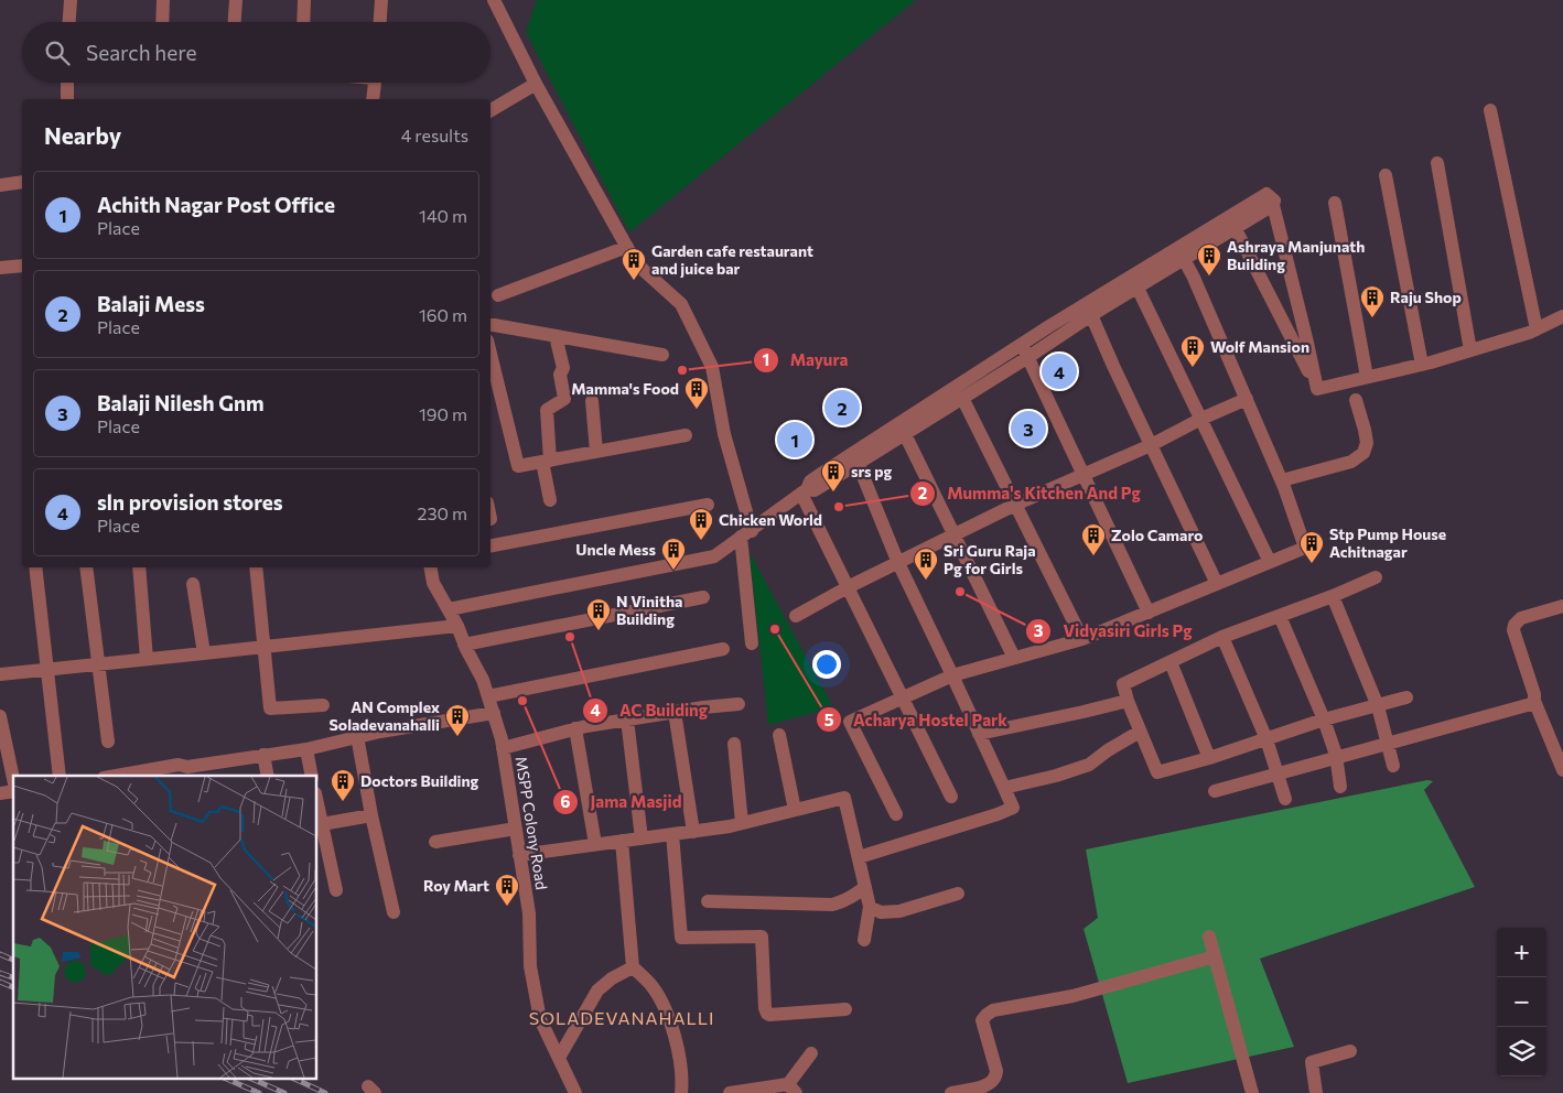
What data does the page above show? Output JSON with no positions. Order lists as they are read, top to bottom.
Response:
{
  "streets": {
    "street": ["MSPP Colony Road"]
  },
  "districts": ["SOLADEVANAHALLI"],
  "places": {
    "building": [
      "Ashraya Manjunath Building",
      "Garden cafe restaurant and juice bar",
      "Raju Shop",
      "Wolf Mansion",
      "Mamma's Food",
      "srs pg",
      "Chicken World",
      "Zolo Camaro",
      "Stp Pump House Achitnagar",
      "Uncle Mess",
      "Sri Guru Raja Pg for Girls",
      "N Vinitha Building",
      "AN Complex Soladevanahalli",
      "Doctors Building",
      "Roy Mart"
    ],
    "other": [
      "Mayura",
      "Mumma's Kitchen And Pg",
      "Vidyasiri Girls Pg",
      "Acharya Hostel Park",
      "AC Building",
      "Jama Masjid"
    ]
  },
  "page": {
    "search": "Search here",
    "heading": ["Nearby", "4 results"],
    "list": [
      {
        "mark": "1",
        "name": "Achith Nagar Post Office",
        "note": "Place",
        "value": "140 m"
      },
      {
        "mark": "2",
        "name": "Balaji Mess",
        "note": "Place",
        "value": "160 m"
      },
      {
        "mark": "3",
        "name": "Balaji Nilesh Gnm",
        "note": "Place",
        "value": "190 m"
      },
      {
        "mark": "4",
        "name": "sln provision stores",
        "note": "Place",
        "value": "230 m"
      }
    ],
    "pins": [
      "4",
      "2",
      "3",
      "1"
    ],
    "map_buttons": ["+", "−"]
  }
}
